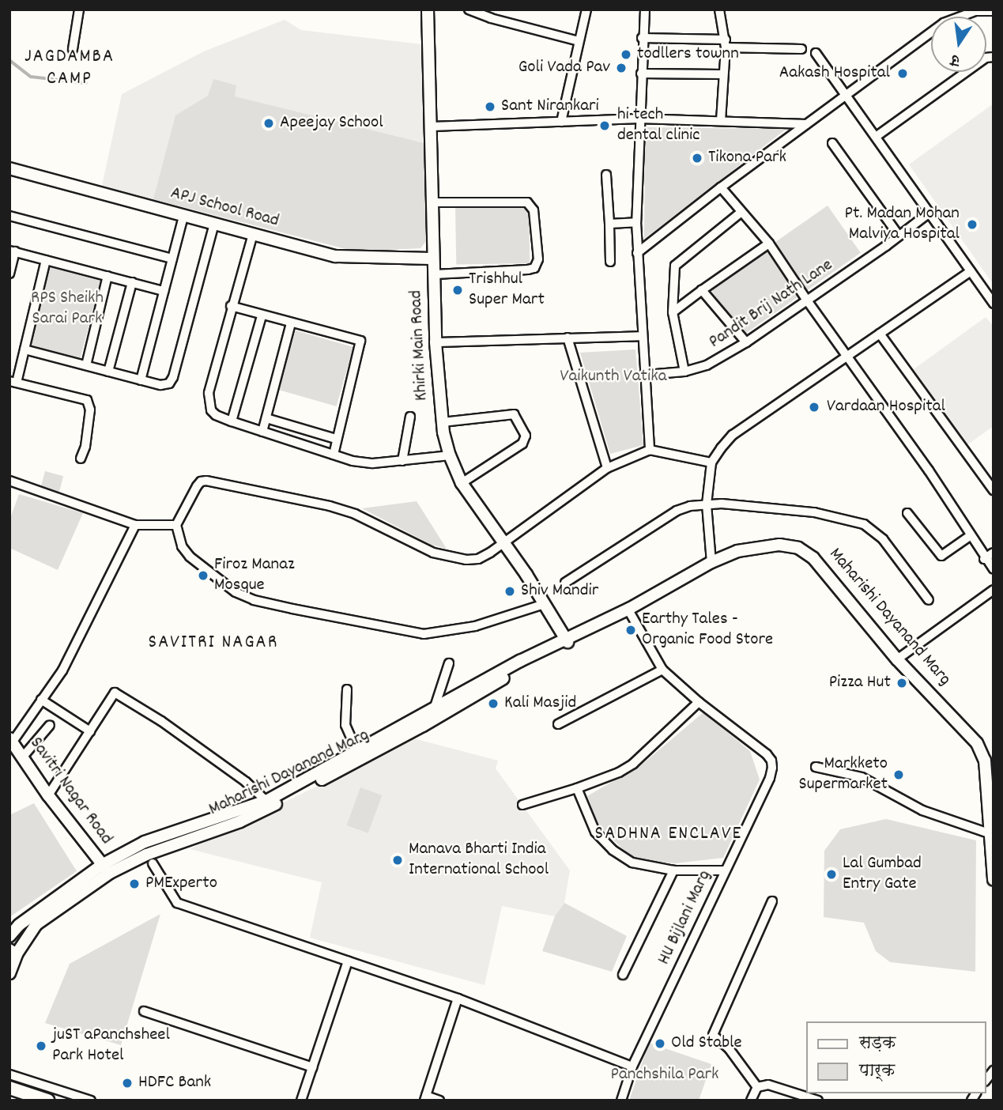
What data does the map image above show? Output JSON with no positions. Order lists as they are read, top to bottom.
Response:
{
  "streets": {
    "street": [
      "APJ School Road",
      "Pandit Brij Nath Lane",
      "Khirki Main Road",
      "Maharishi Dayanand Marg",
      "Savitri Nagar Road",
      "HU Bijlani Marg"
    ]
  },
  "crossings": [
    ["APJ School Road", "Khirki Main Road"],
    ["Khirki Main Road", "Maharishi Dayanand Marg"],
    ["Maharishi Dayanand Marg", "Savitri Nagar Road"],
    ["Maharishi Dayanand Marg", "HU Bijlani Marg"]
  ],
  "districts": ["JAGDAMBA CAMP", "SAVITRI NAGAR", "SADHNA ENCLAVE"],
  "parks": ["RPS Sheikh Sarai Park", "Vaikunth Vatika", "Panchshila Park"],
  "places": [
    "todllers townn",
    "Goli Vada Pav",
    "Aakash Hospital",
    "Sant Nirankari",
    "Apeejay School",
    "hi tech dental clinic",
    "Tikona Park",
    "Pt. Madan Mohan Malviya Hospital",
    "Trishhul Super Mart",
    "Vardaan Hospital",
    "Firoz Manaz Mosque",
    "Shiv Mandir",
    "Earthy Tales - Organic Food Store",
    "Pizza Hut",
    "Kali Masjid",
    "Markketo Supermarket",
    "Manava Bharti India International School",
    "Lal Gumbad Entry Gate",
    "PMExperto",
    "Old Stable",
    "juST aPanchsheel Park Hotel",
    "HDFC Bank"
  ],
  "legend": ["सड़क", "पार्क"],
  "north": "bottom"
}
